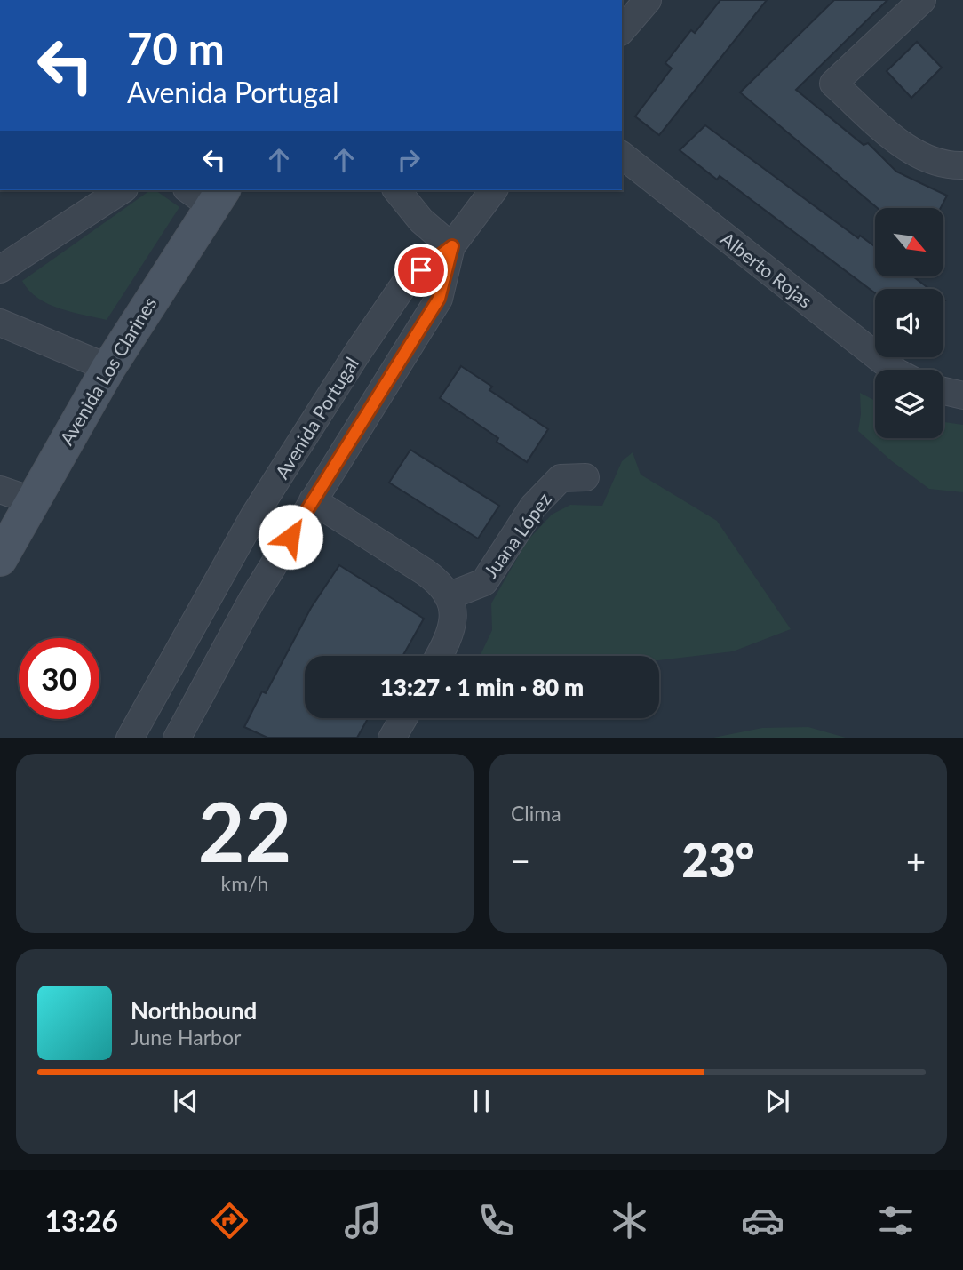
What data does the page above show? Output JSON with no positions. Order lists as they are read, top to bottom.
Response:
{
  "streets": {
    "street": [
      "Alberto Rojas",
      "Avenida Los Clarines",
      "Avenida Portugal",
      "Juana López"
    ]
  },
  "north": "bottom right",
  "page": {
    "turn": ["70 m", "Avenida Portugal"],
    "limit": "30",
    "trip": "13:27 · 1 min · 80 m",
    "tile": [
      ["22", "km/h"],
      "Clima"
    ],
    "heat": ["−", "23°", "+"],
    "song": ["Northbound", "June Harbor"],
    "tabs": "13:26"
  }
}
